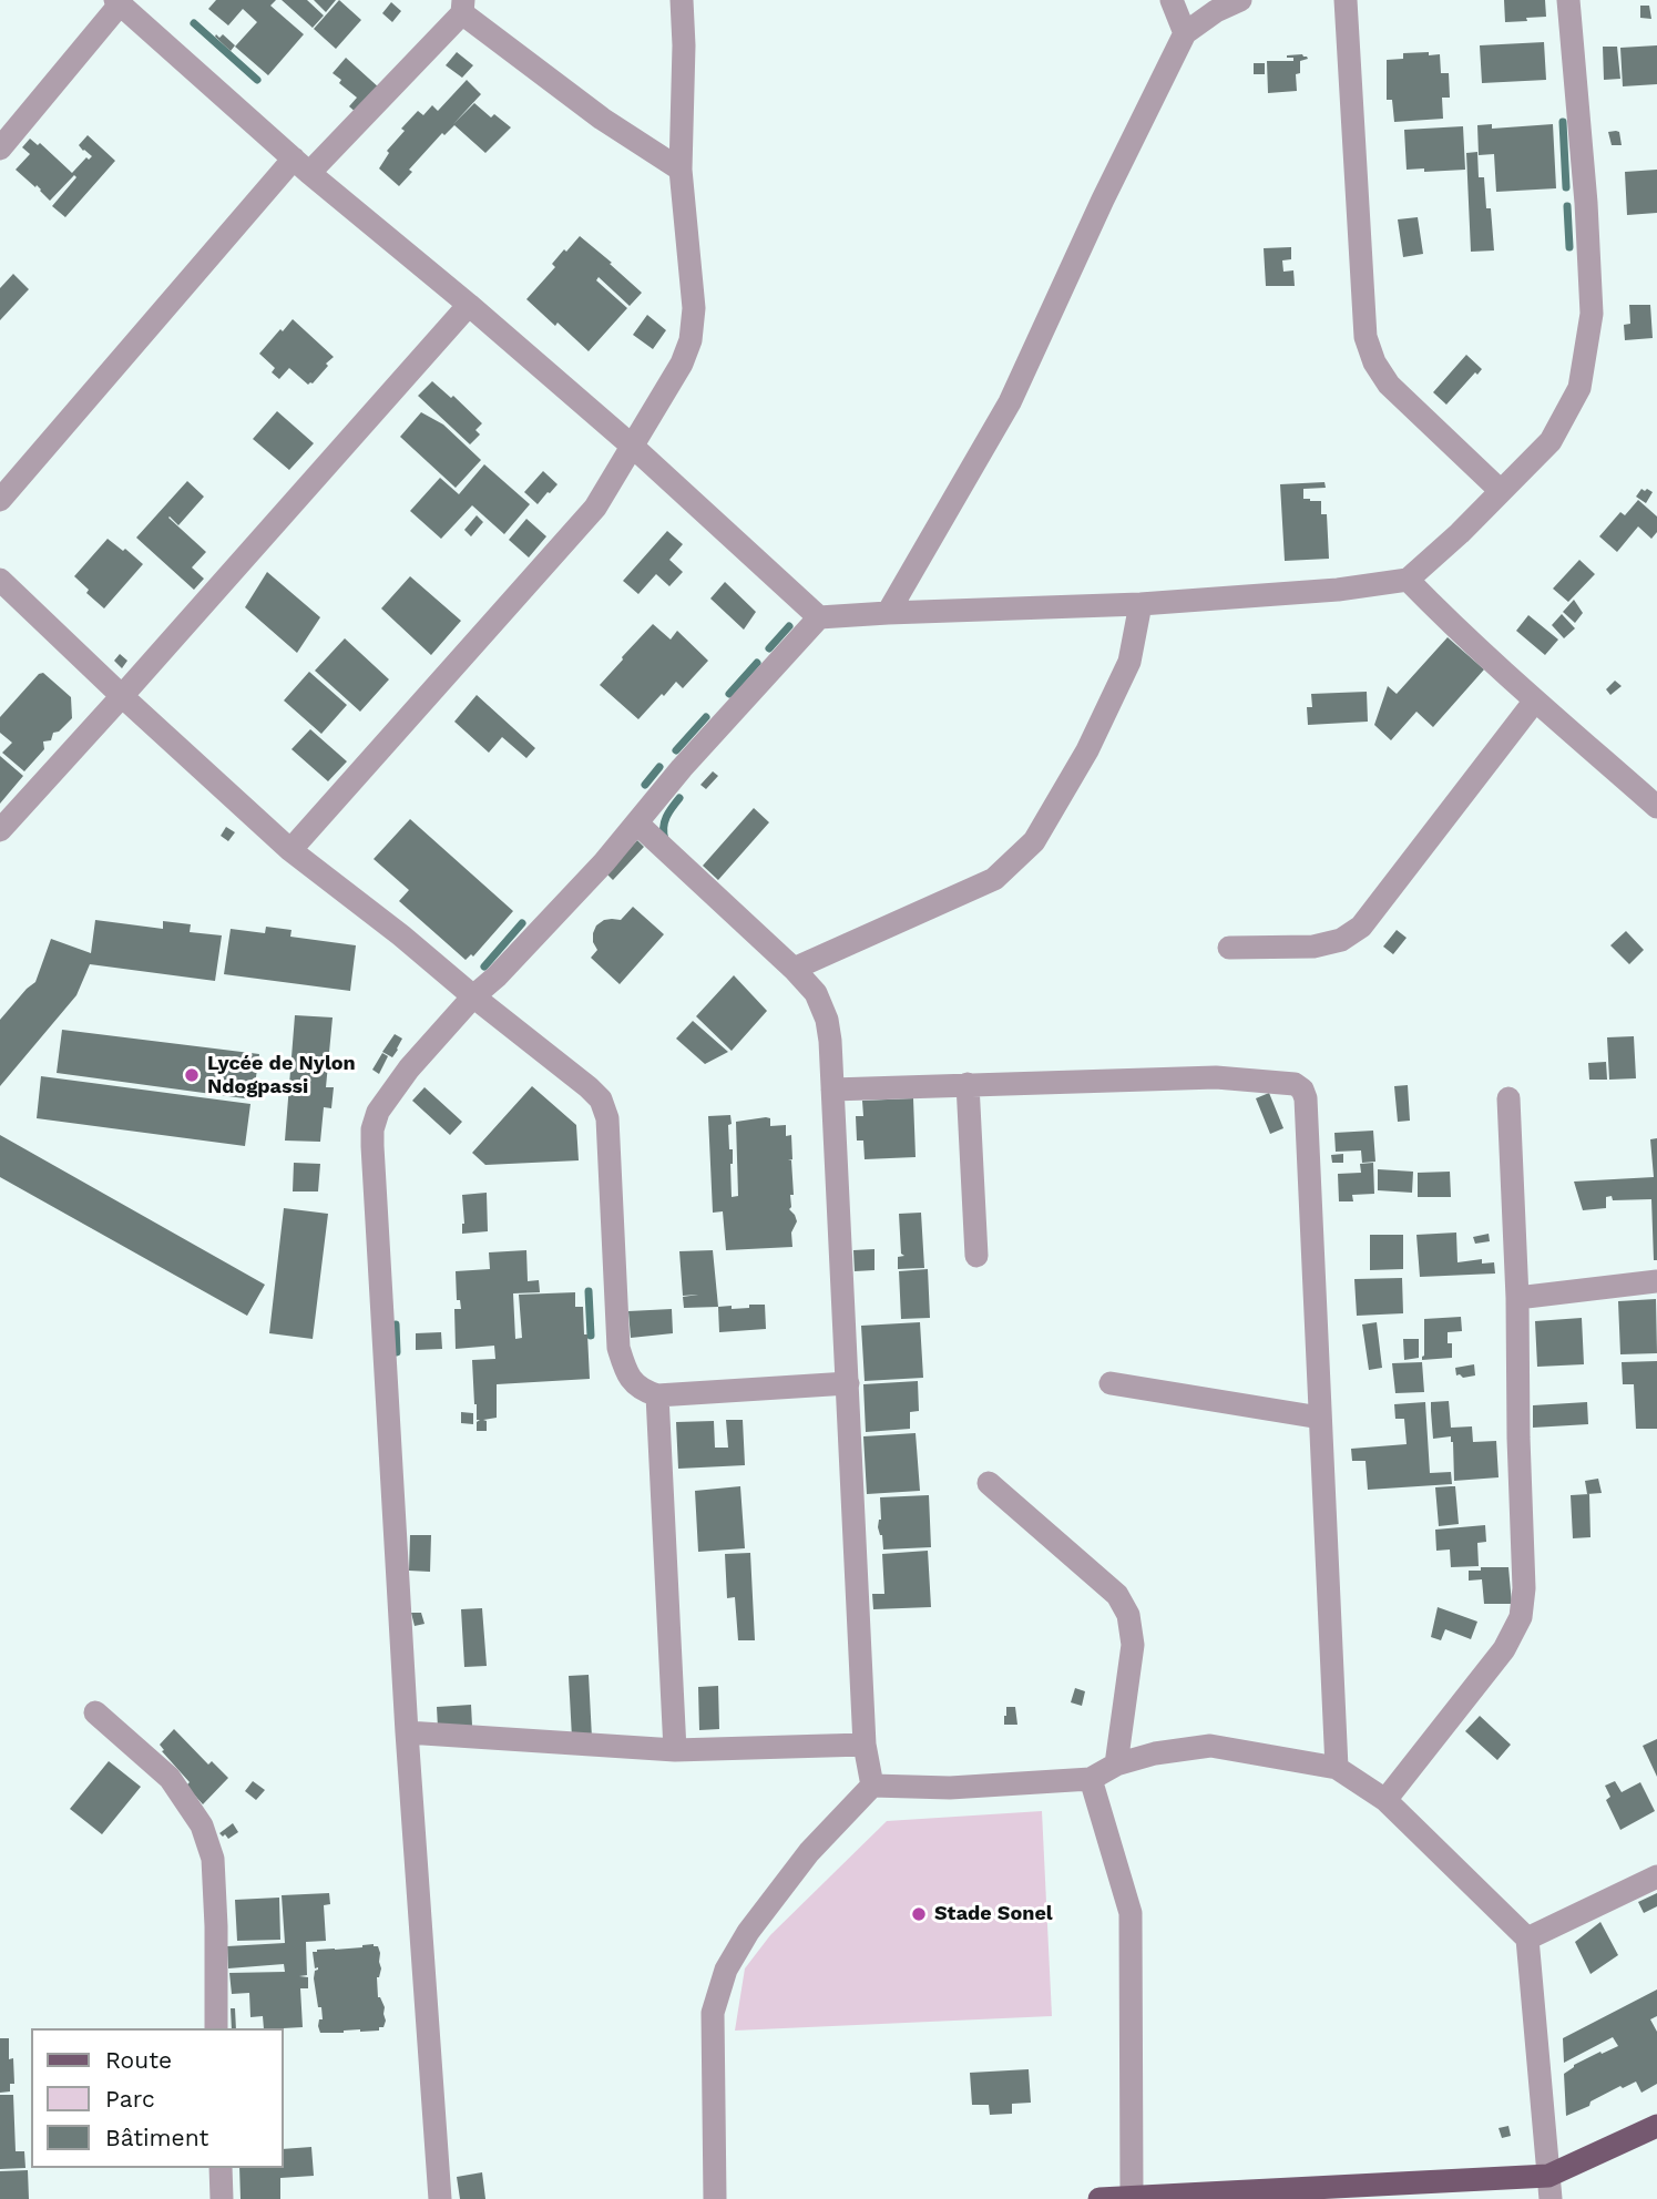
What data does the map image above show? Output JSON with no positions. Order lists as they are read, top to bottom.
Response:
{
  "places": ["Lycée de Nylon Ndogpassi", "Stade Sonel"],
  "legend": ["Route", "Parc", "Bâtiment"]
}
